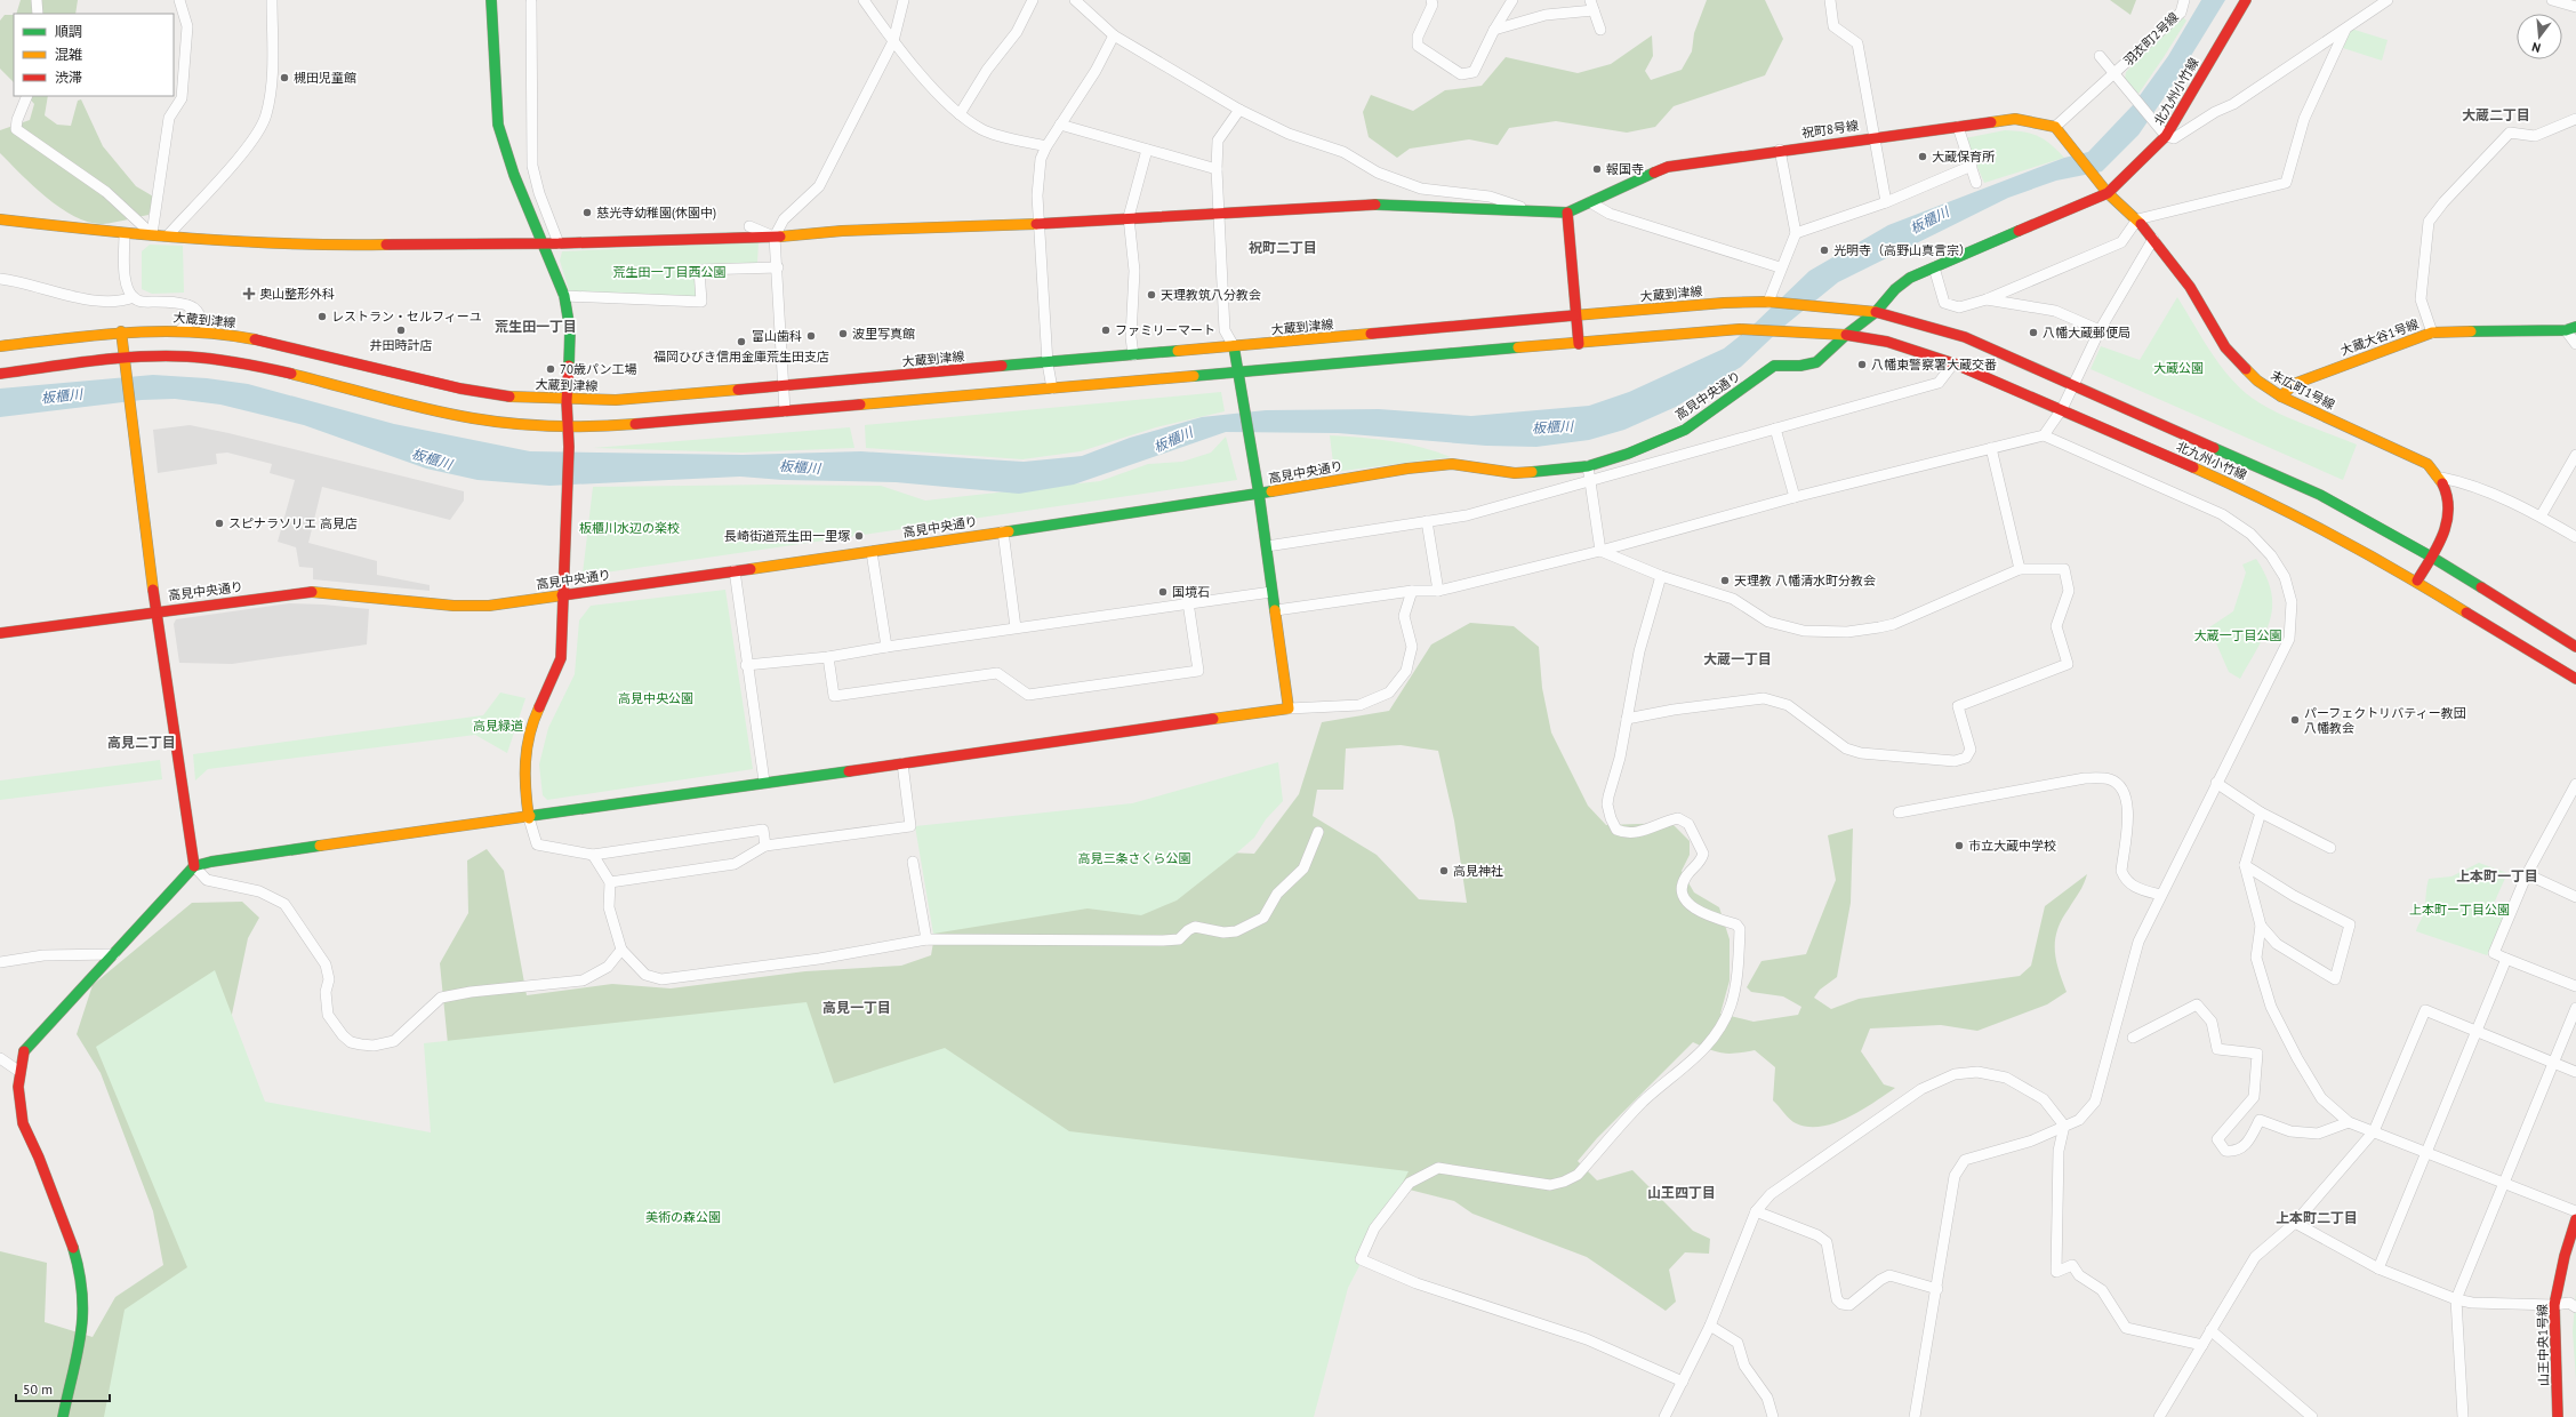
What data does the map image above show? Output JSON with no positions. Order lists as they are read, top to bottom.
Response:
{
  "streets": {
    "street": [
      "羽衣町2号線",
      "北九州小竹線",
      "祝町8号線",
      "大蔵到津線",
      "大蔵大谷1号線",
      "末広町1号線",
      "高見中央通り",
      "山王中央1号線"
    ]
  },
  "crossings": [
    ["羽衣町2号線", "祝町8号線"],
    ["羽衣町2号線", "末広町1号線"],
    ["北九州小竹線", "大蔵到津線"],
    ["北九州小竹線", "末広町1号線"],
    ["北九州小竹線", "高見中央通り"],
    ["祝町8号線", "末広町1号線"],
    ["大蔵大谷1号線", "末広町1号線"]
  ],
  "districts": [
    "大蔵二丁目",
    "祝町二丁目",
    "荒生田一丁目",
    "大蔵一丁目",
    "高見二丁目",
    "上本町一丁目",
    "高見一丁目",
    "山王四丁目",
    "上本町二丁目"
  ],
  "water": ["板櫃川"],
  "parks": [
    "荒生田一丁目西公園",
    "大蔵公園",
    "板櫃川水辺の楽校",
    "大蔵一丁目公園",
    "高見中央公園",
    "高見緑道",
    "高見三条さくら公園",
    "上本町ー丁目公園",
    "美術の森公園"
  ],
  "places": {
    "other": [
      "槻田児童館",
      "大蔵保育所",
      "報国寺",
      "慈光寺幼稚園(休園中)",
      "光明寺（高野山真言宗）",
      "天理教筑八分教会",
      "レストラン・セルフィーユ",
      "井田時計店",
      "ファミリーマート",
      "八幡大蔵郵便局",
      "波里写真館",
      "富山歯科",
      "福岡ひびき信用金庫荒生田支店",
      "八幡東警察署大蔵交番",
      "70歳パン工場",
      "スピナラソリエ 高見店",
      "長崎街道荒生田一里塚",
      "天理教 八幡清水町分教会",
      "国境石",
      "パーフェクトリバティー教団 八幡教会",
      "市立大蔵中学校",
      "高見神社"
    ],
    "health": ["奥山整形外科"]
  },
  "legend": ["順調", "混雑", "渋滞"],
  "scale_bar": "50 m",
  "north": "bottom"
}
